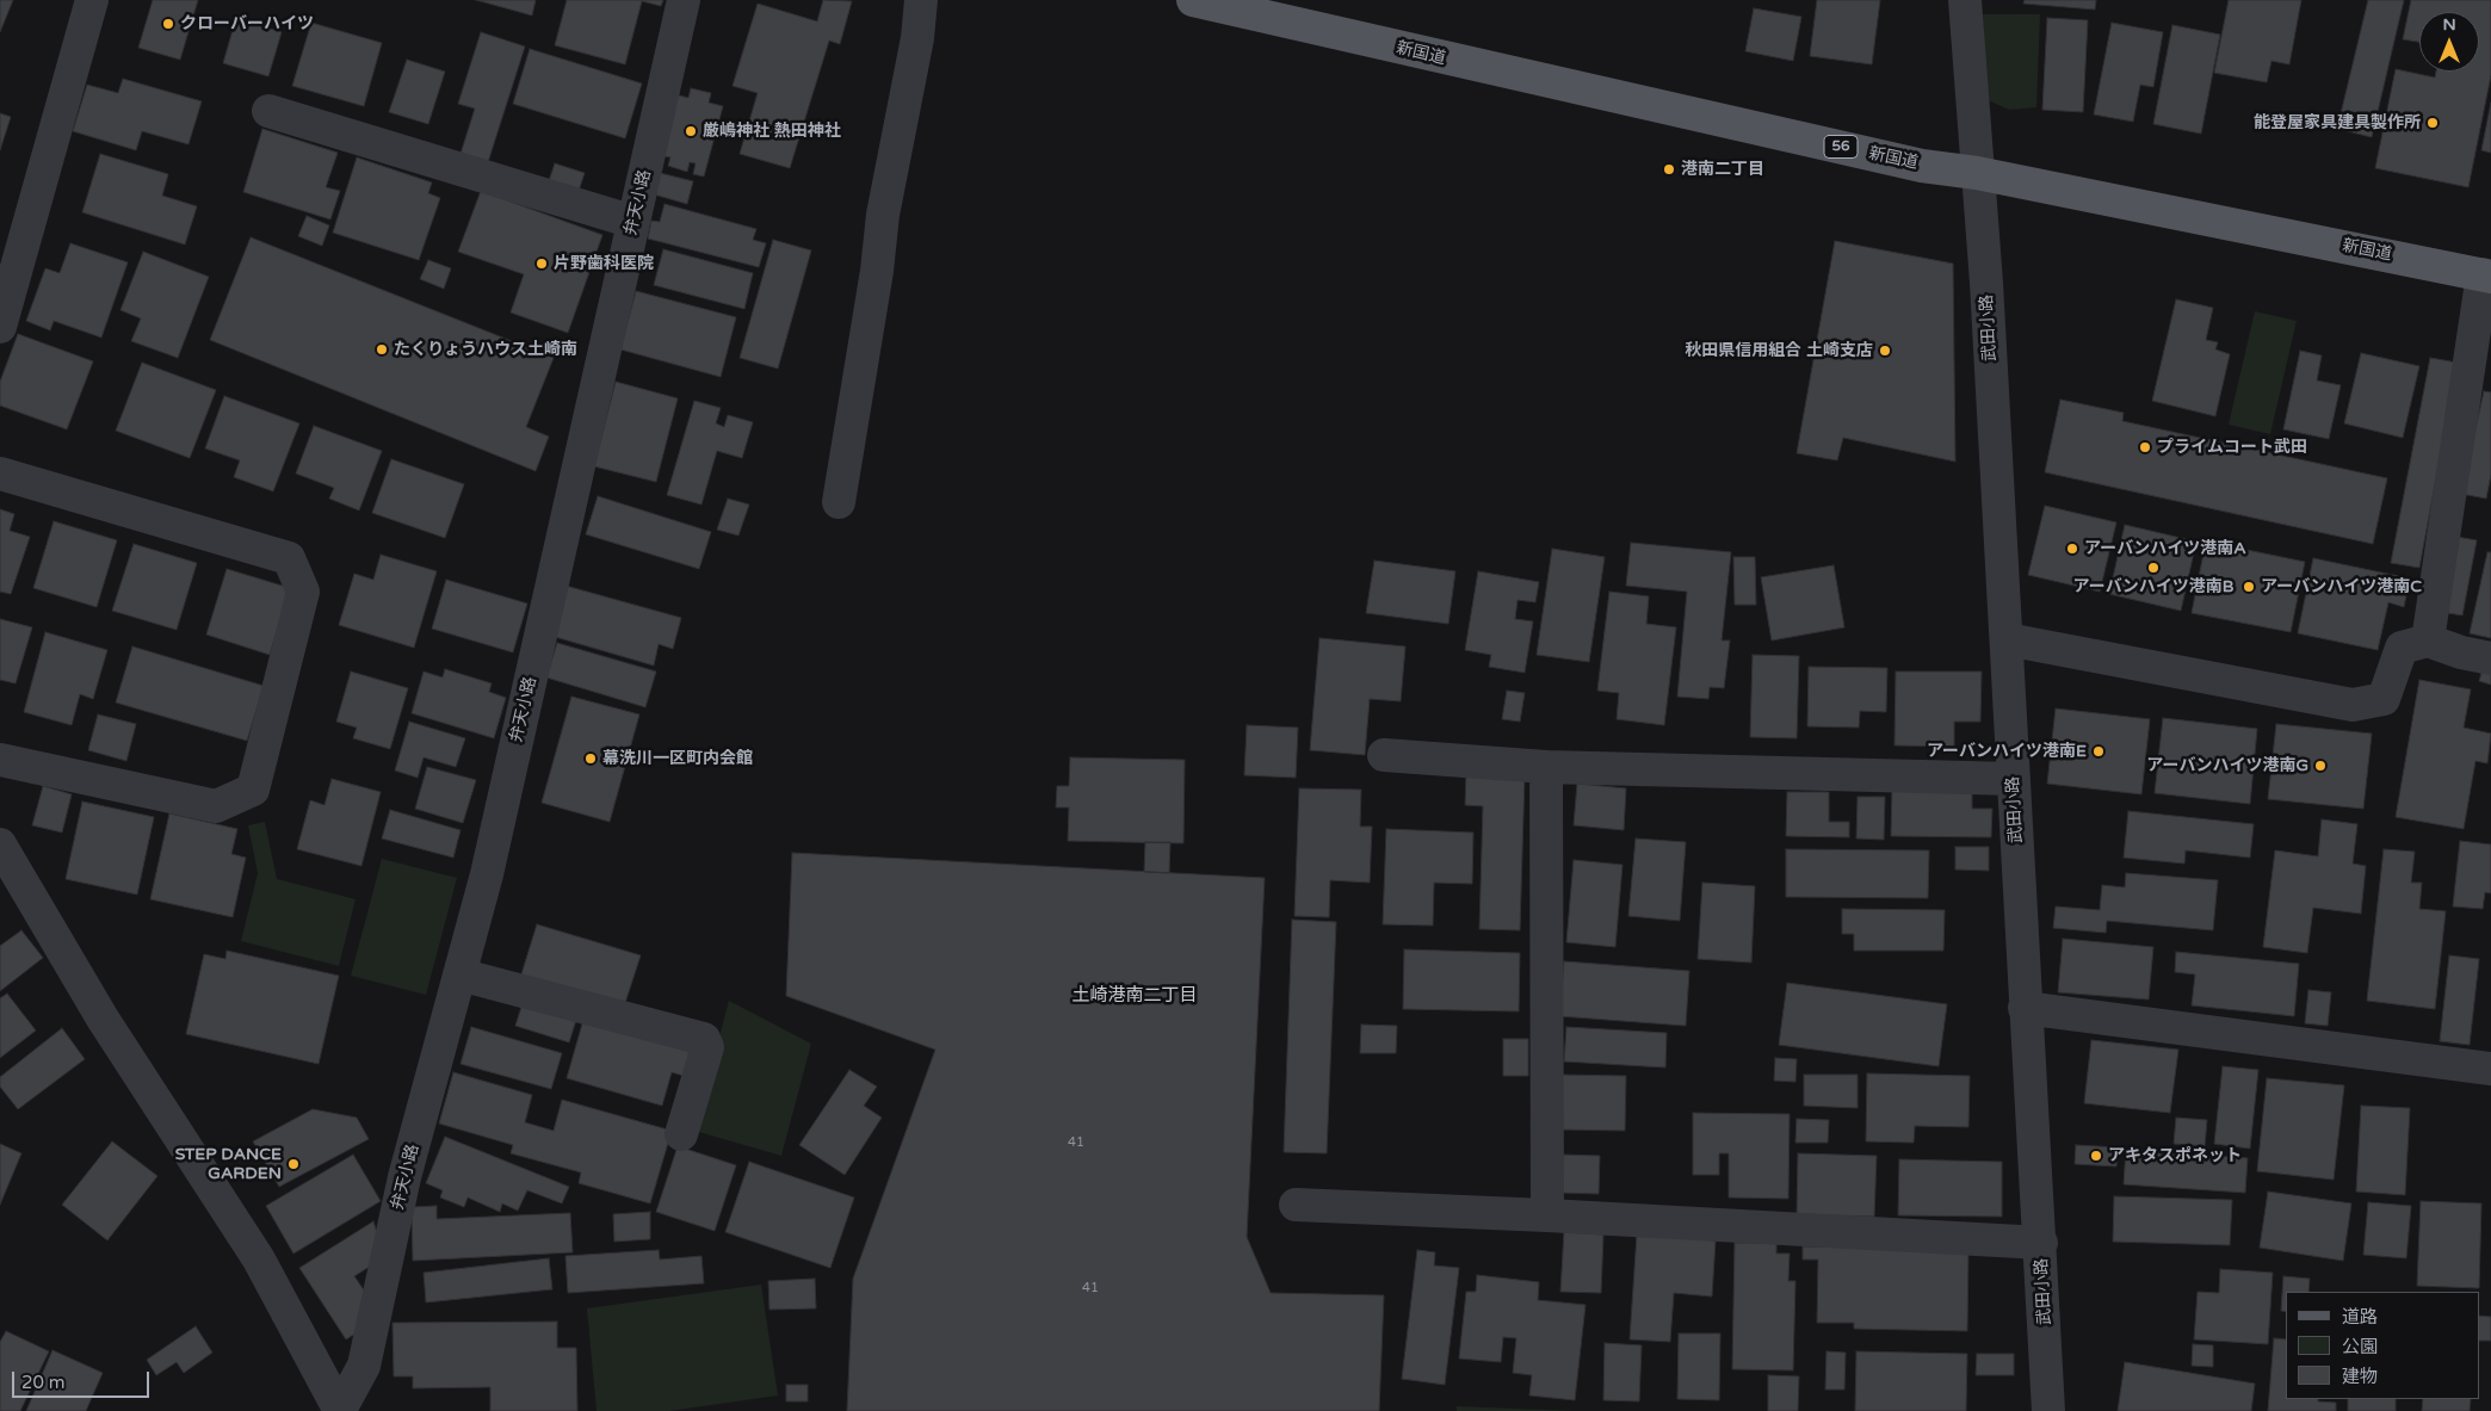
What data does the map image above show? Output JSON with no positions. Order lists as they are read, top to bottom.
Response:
{
  "streets": {
    "main road": ["新国道", "56"],
    "street": ["弁天小路", "武田小路"]
  },
  "crossings": [
    ["新国道", "武田小路"]
  ],
  "districts": ["土崎港南二丁目"],
  "places": [
    "クローバーハイツ",
    "能登屋家具建具製作所",
    "厳嶋神社 熱田神社",
    "港南二丁目",
    "片野歯科医院",
    "たくりょうハウス土崎南",
    "秋田県信用組合 土崎支店",
    "プライムコート武田",
    "アーバンハイツ港南A",
    "アーバンハイツ港南B",
    "アーバンハイツ港南C",
    "アーバンハイツ港南E",
    "幕洗川一区町内会館",
    "アーバンハイツ港南G",
    "アキタスポネット",
    "STEP DANCE GARDEN"
  ],
  "house_numbers": ["41", "41"],
  "legend": ["道路", "公園", "建物"],
  "scale_bar": "20 m",
  "north": "top"
}
